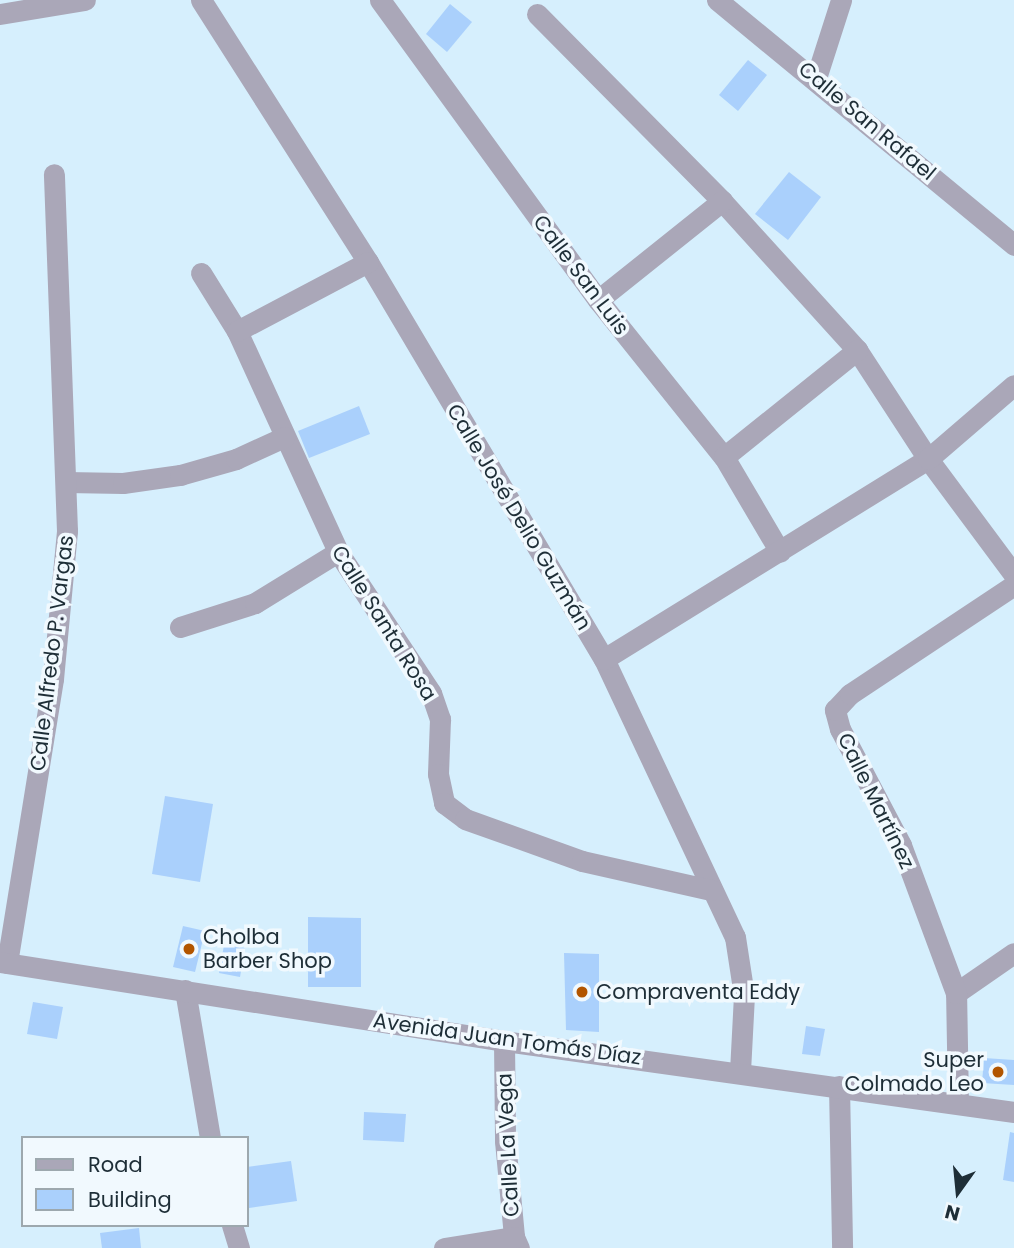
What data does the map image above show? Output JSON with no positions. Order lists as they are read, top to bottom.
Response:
{
  "streets": {
    "street": [
      "Calle San Rafael",
      "Calle San Luis",
      "Calle José Delio Guzmán",
      "Calle Santa Rosa",
      "Calle Alfredo P. Vargas",
      "Calle Martínez",
      "Avenida Juan Tomás Díaz",
      "Calle La Vega"
    ]
  },
  "crossings": [
    ["Calle José Delio Guzmán", "Calle Santa Rosa"],
    ["Calle José Delio Guzmán", "Avenida Juan Tomás Díaz"],
    ["Calle Alfredo P. Vargas", "Avenida Juan Tomás Díaz"],
    ["Calle Martínez", "Avenida Juan Tomás Díaz"],
    ["Avenida Juan Tomás Díaz", "Calle La Vega"]
  ],
  "places": ["Cholba Barber Shop", "Compraventa Eddy", "Super Colmado Leo"],
  "legend": ["Road", "Building"],
  "north": "bottom"
}
